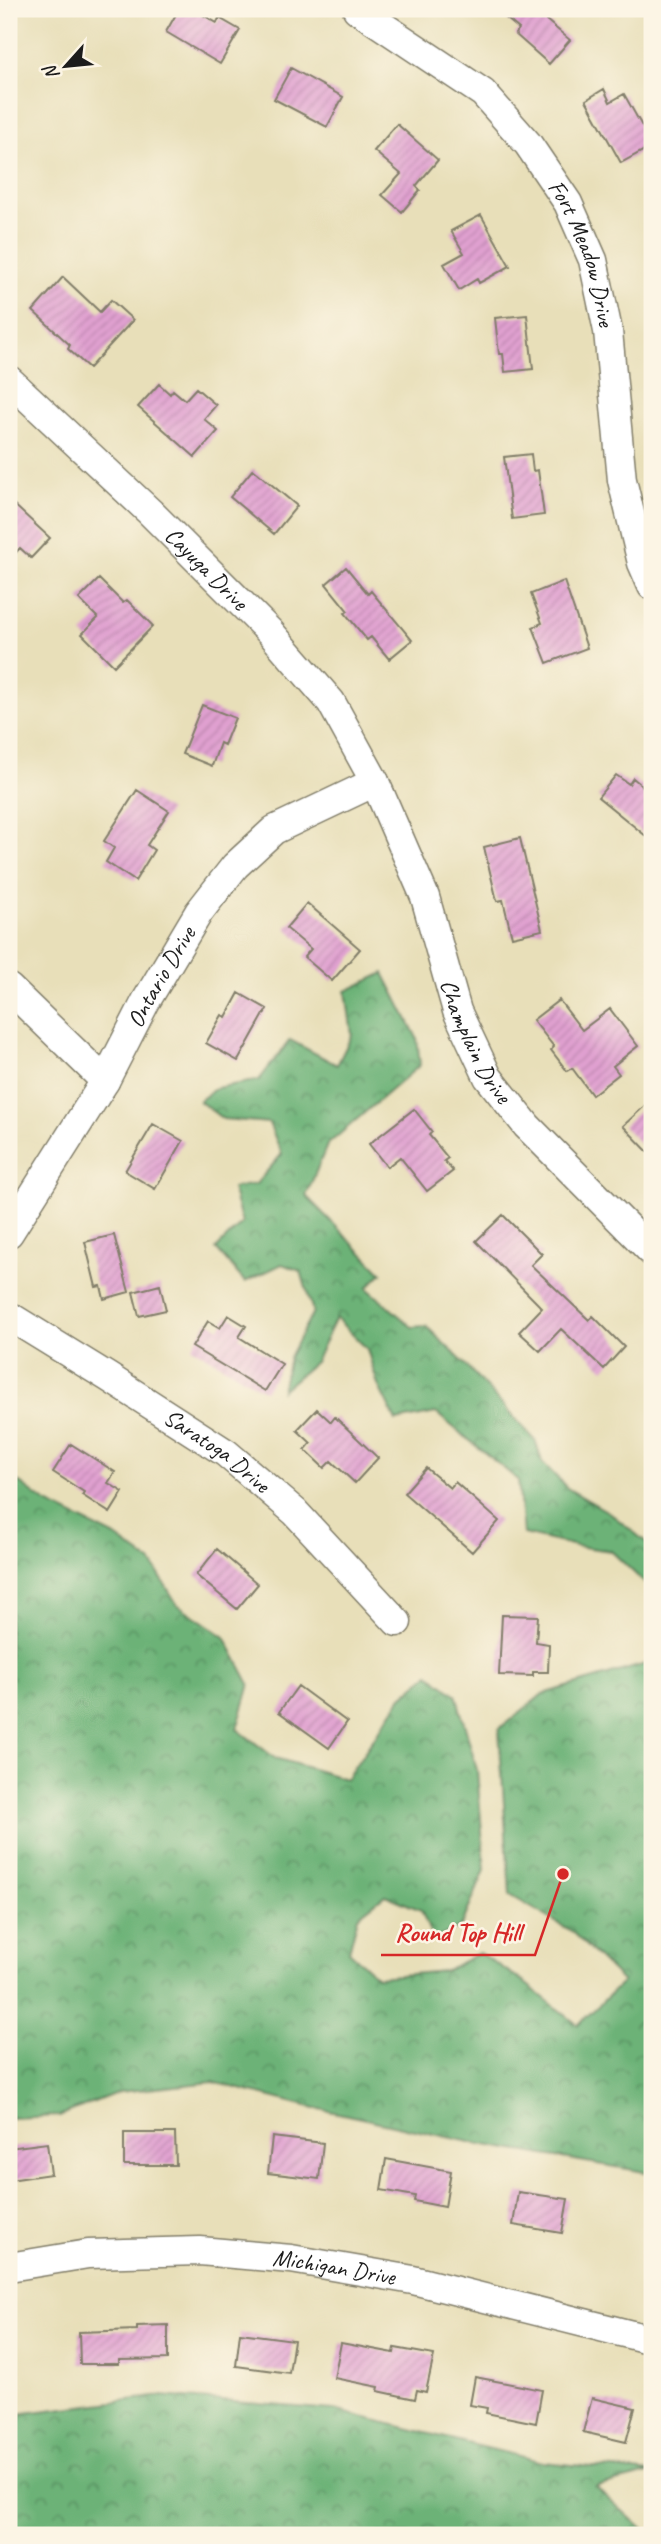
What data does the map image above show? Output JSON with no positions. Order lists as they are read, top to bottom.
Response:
{
  "streets": {
    "street": [
      "Fort Meadow Drive",
      "Cayuga Drive",
      "Ontario Drive",
      "Champlain Drive",
      "Saratoga Drive",
      "Michigan Drive"
    ]
  },
  "crossings": [
    ["Cayuga Drive", "Ontario Drive"],
    ["Cayuga Drive", "Champlain Drive"],
    ["Ontario Drive", "Champlain Drive"]
  ],
  "places": ["Round Top Hill"],
  "north": "bottom left"
}
